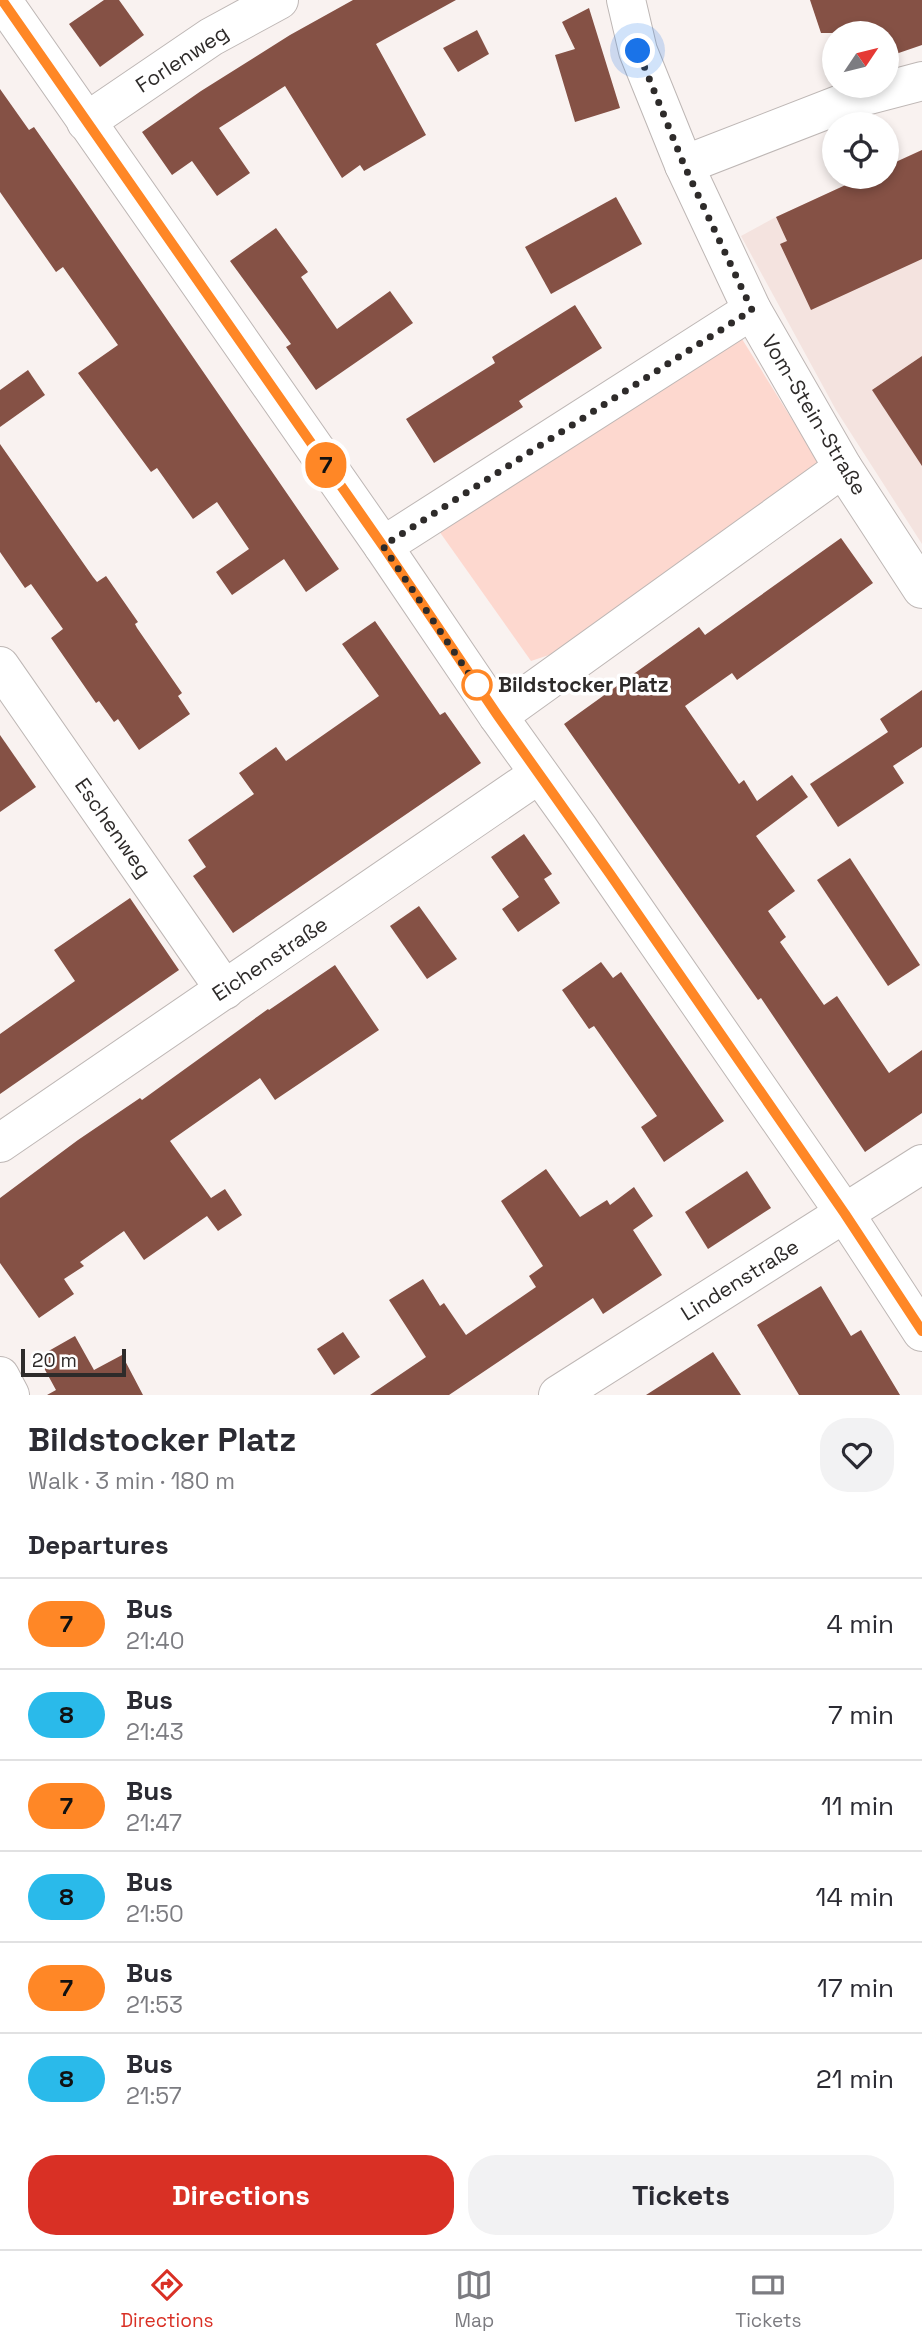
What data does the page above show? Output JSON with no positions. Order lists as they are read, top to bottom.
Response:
{
  "streets": {
    "street": [
      "Forlenweg",
      "Vom-Stein-Straße",
      "Eschenweg",
      "Eichenstraße",
      "Lindenstraße"
    ]
  },
  "crossings": [
    ["Eschenweg", "Eichenstraße"]
  ],
  "places": ["Bildstocker Platz"],
  "lines": ["bus line 7"],
  "scale_bar": "20 m",
  "north": "top right",
  "page": {
    "on_map": "7",
    "scale": "20 m",
    "heading": [
      ["Bildstocker Platz", "Walk · 3 min · 180 m"],
      "Departures"
    ],
    "list": [
      {
        "mark": "7",
        "name": "Bus",
        "note": "21:40",
        "value": "4 min"
      },
      {
        "mark": "8",
        "name": "Bus",
        "note": "21:43",
        "value": "7 min"
      },
      {
        "mark": "7",
        "name": "Bus",
        "note": "21:47",
        "value": "11 min"
      },
      {
        "mark": "8",
        "name": "Bus",
        "note": "21:50",
        "value": "14 min"
      },
      {
        "mark": "7",
        "name": "Bus",
        "note": "21:53",
        "value": "17 min"
      },
      {
        "mark": "8",
        "name": "Bus",
        "note": "21:57",
        "value": "21 min"
      }
    ],
    "buttons": ["Directions", "Tickets"],
    "tabs": ["Directions", "Map", "Tickets"]
  }
}
